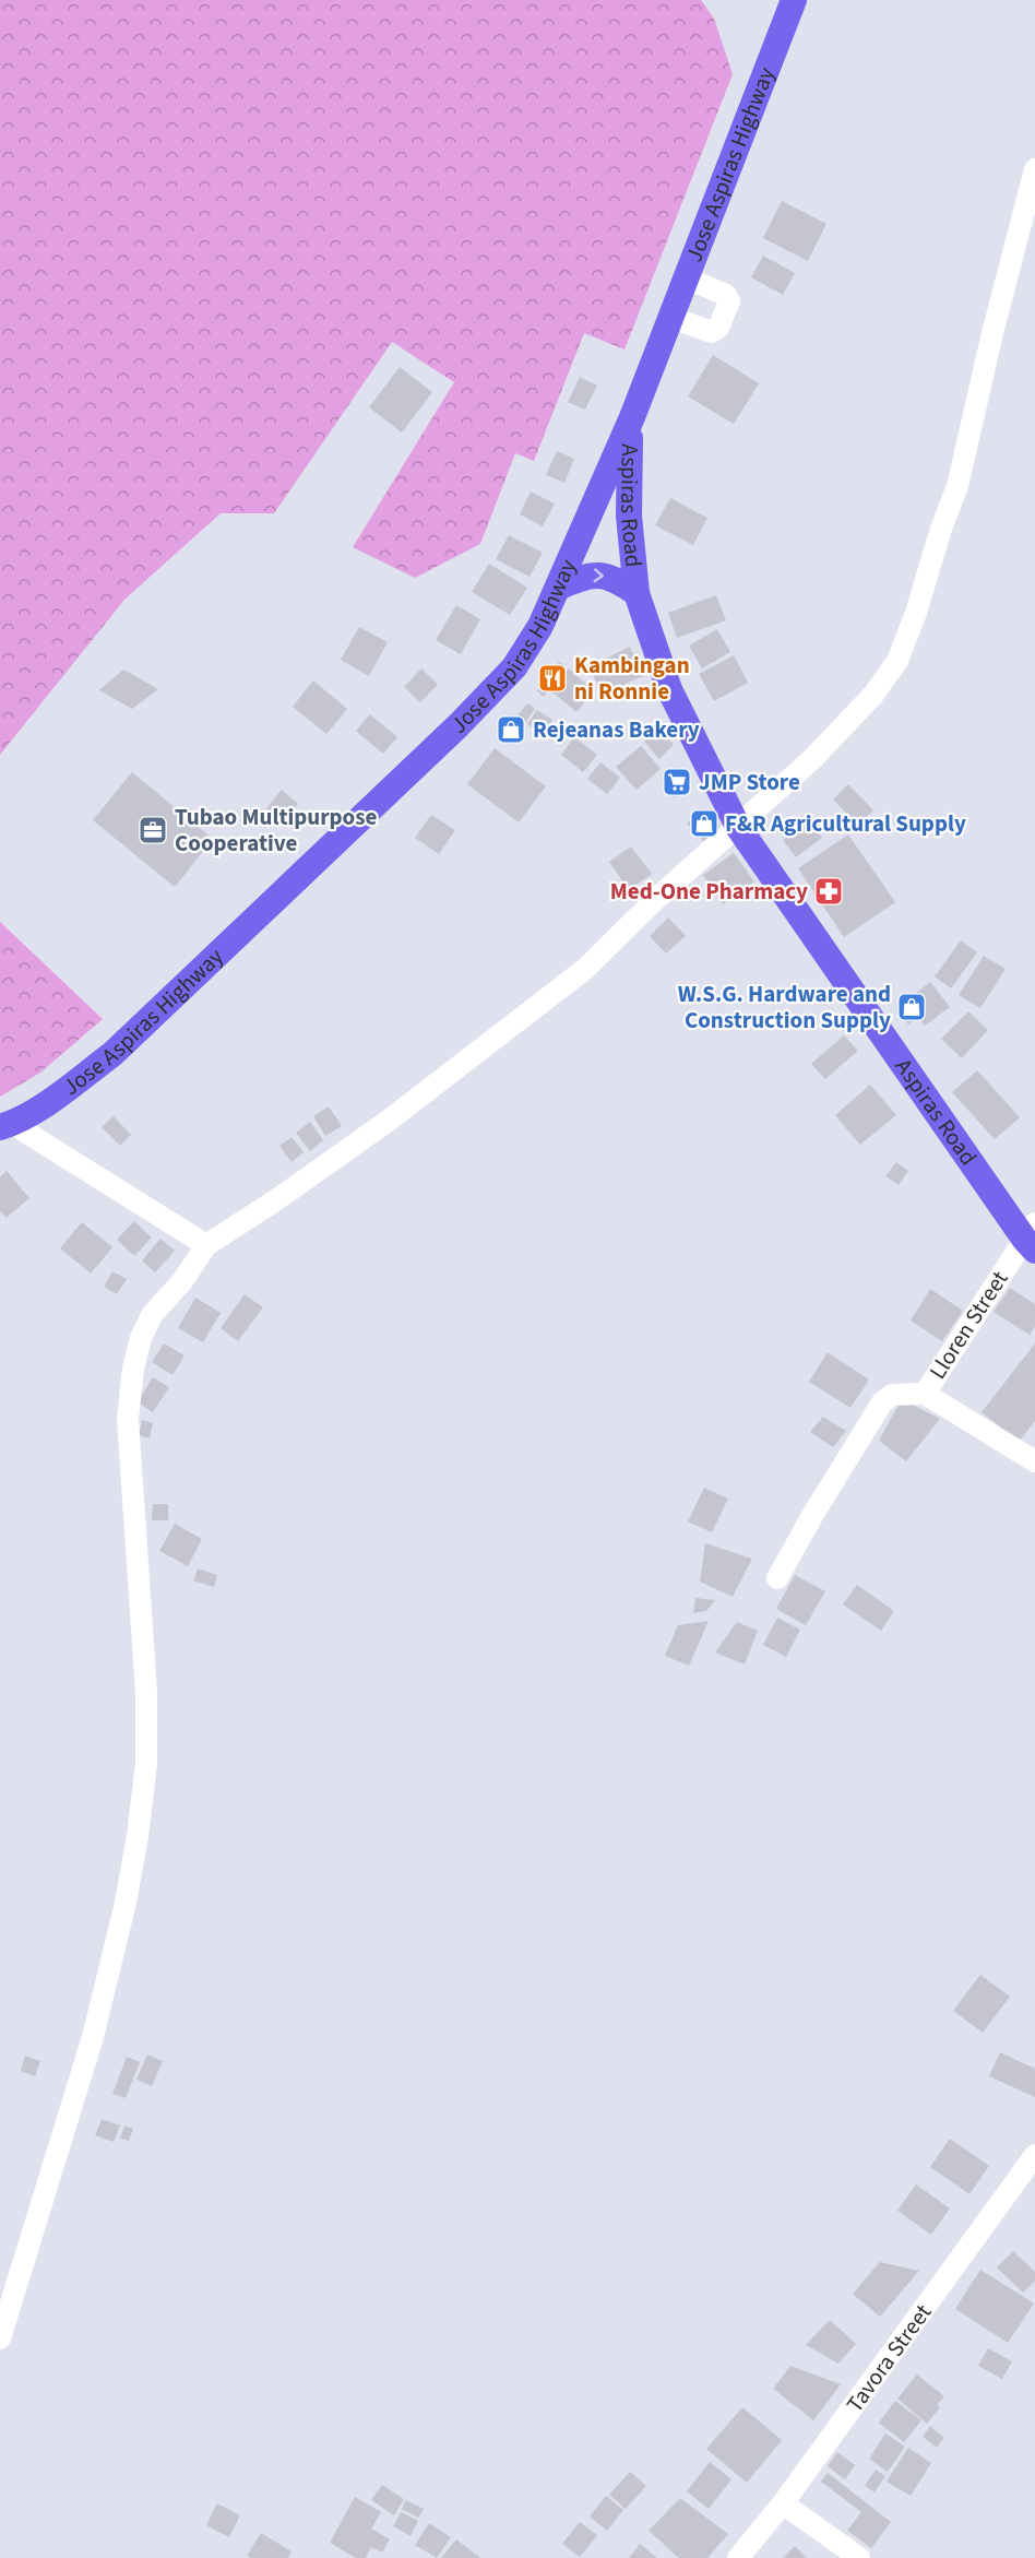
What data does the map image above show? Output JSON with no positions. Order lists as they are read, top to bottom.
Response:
{
  "streets": {
    "main road": ["Jose Aspiras Highway", "Aspiras Road"],
    "street": ["Lloren Street", "Tavora Street"]
  },
  "crossings": [
    ["Jose Aspiras Highway", "Aspiras Road"],
    ["Aspiras Road", "Lloren Street"]
  ],
  "places": {
    "restaurant": ["Kambingan ni Ronnie"],
    "shop": ["Rejeanas Bakery", "F&R Agricultural Supply", "W.S.G. Hardware and Construction Supply"],
    "supermarket": ["JMP Store"],
    "office": ["Tubao Multipurpose Cooperative"],
    "pharmacy": ["Med-One Pharmacy"]
  }
}
